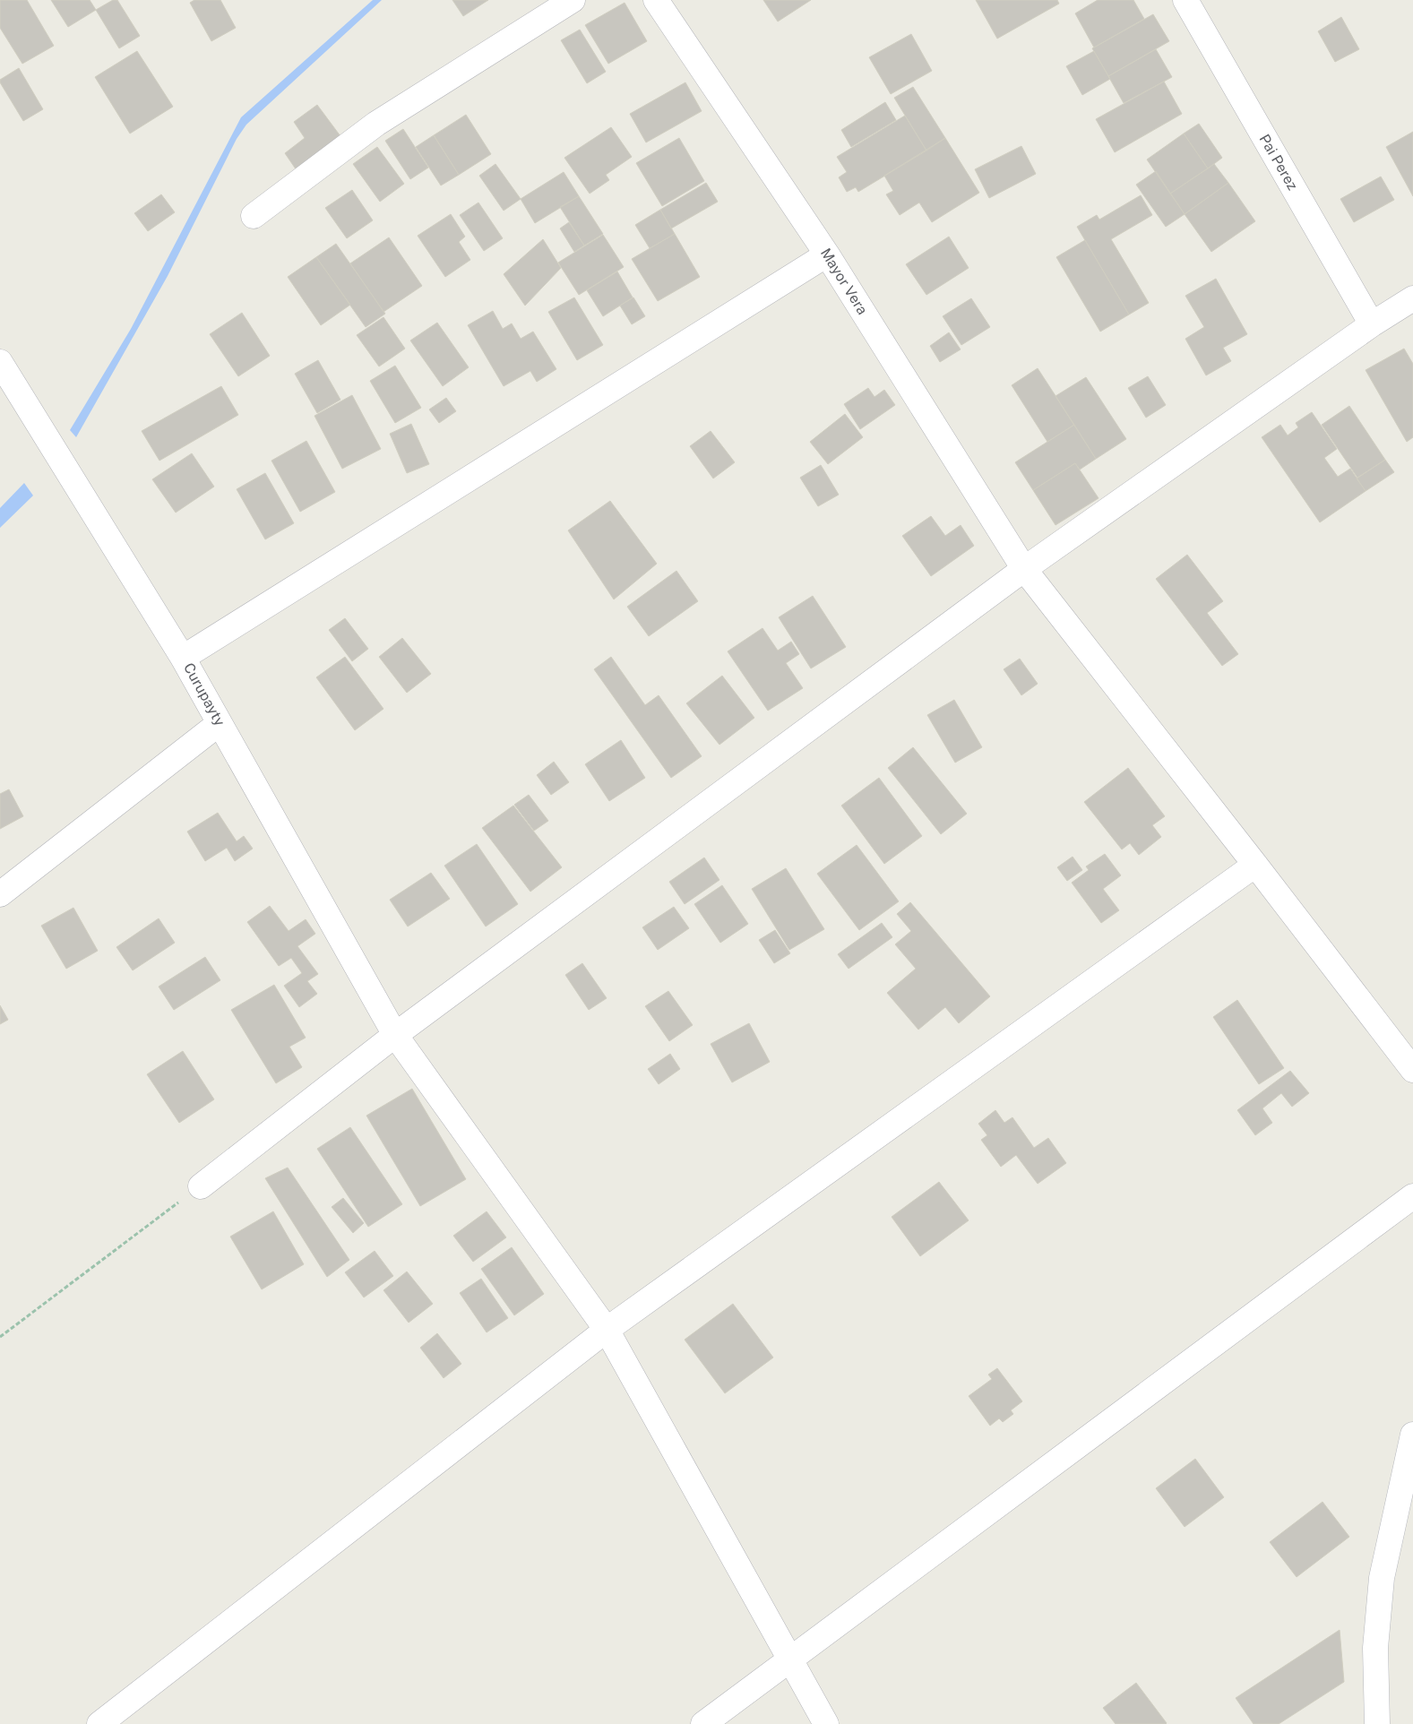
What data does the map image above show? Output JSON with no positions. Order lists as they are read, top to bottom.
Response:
{
  "streets": {
    "street": ["Pai Perez", "Mayor Vera", "Curupayty"]
  }
}
